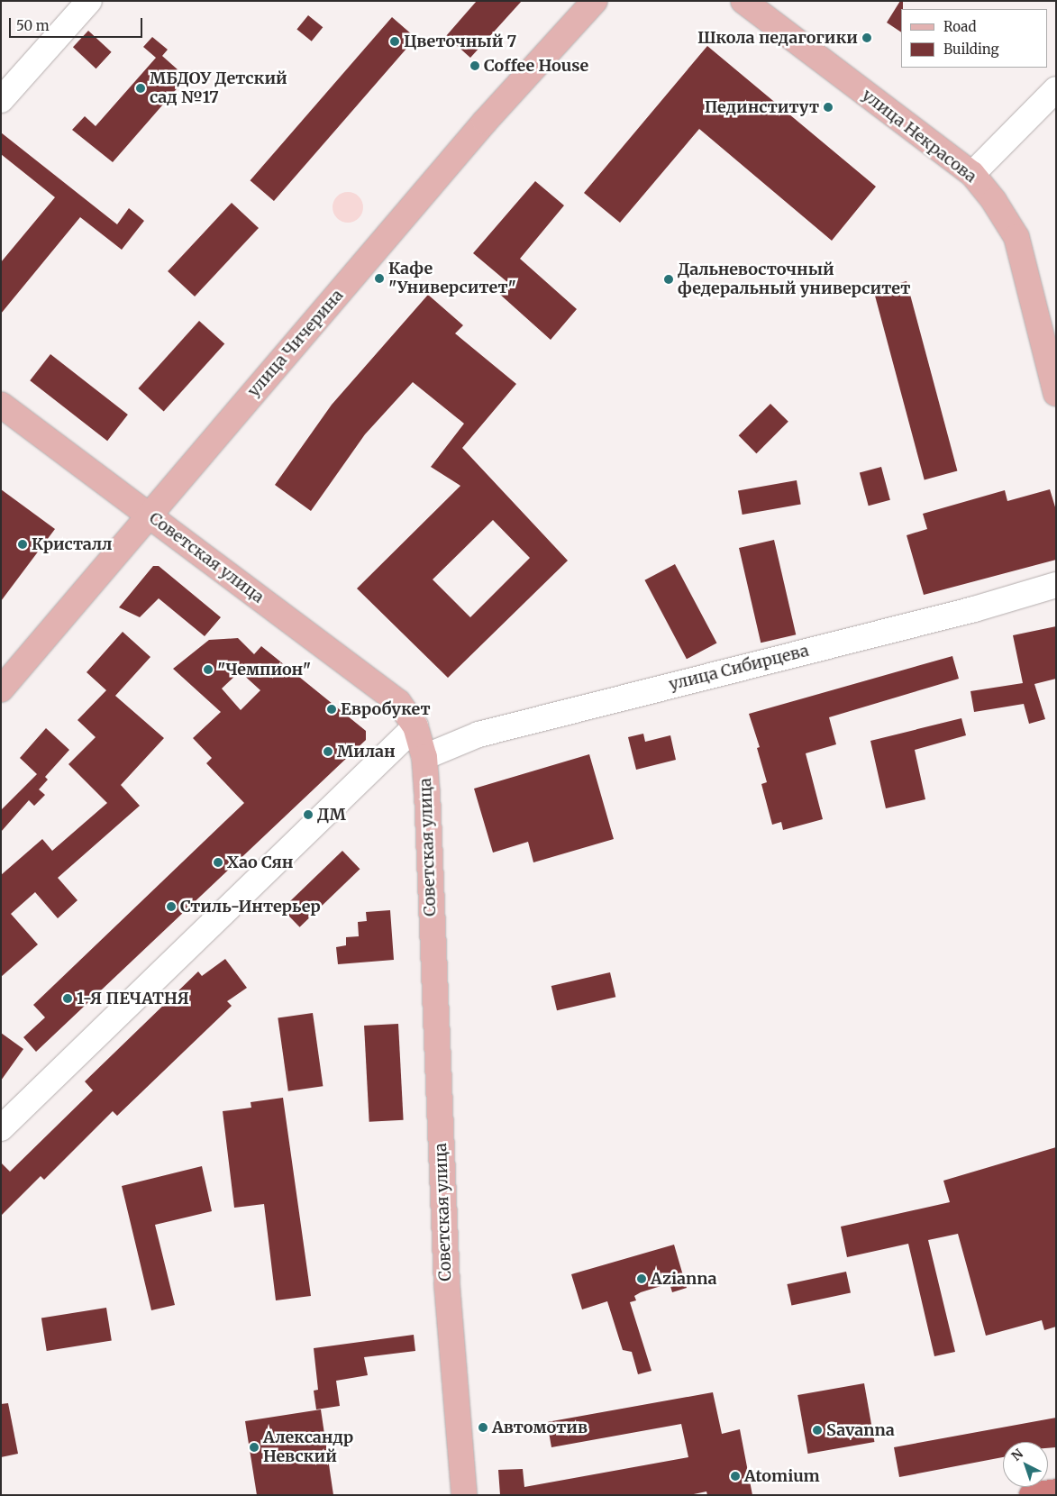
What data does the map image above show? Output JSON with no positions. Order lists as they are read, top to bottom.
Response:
{
  "streets": {
    "main road": ["улица Некрасова", "улица Чичерина", "Советская улица"],
    "street": ["улица Сибирцева"]
  },
  "crossings": [
    ["улица Чичерина", "Советская улица"],
    ["Советская улица", "улица Сибирцева"]
  ],
  "places": [
    "Школа педагогики",
    "Цветочный 7",
    "Coffee House",
    "МБДОУ Детский сад №17",
    "Пединститут",
    "Кафе \"Университет\"",
    "Дальневосточный федеральный университет",
    "Кристалл",
    "\"Чемпион\"",
    "Евробукет",
    "Милан",
    "ДМ",
    "Хао Сян",
    "Стиль-Интерьер",
    "1-Я ПЕЧАТНЯ",
    "Azianna",
    "Автомотив",
    "Savanna",
    "Александр Невский",
    "Atomium"
  ],
  "legend": ["Road", "Building"],
  "scale_bar": "50 m",
  "north": "top left"
}
